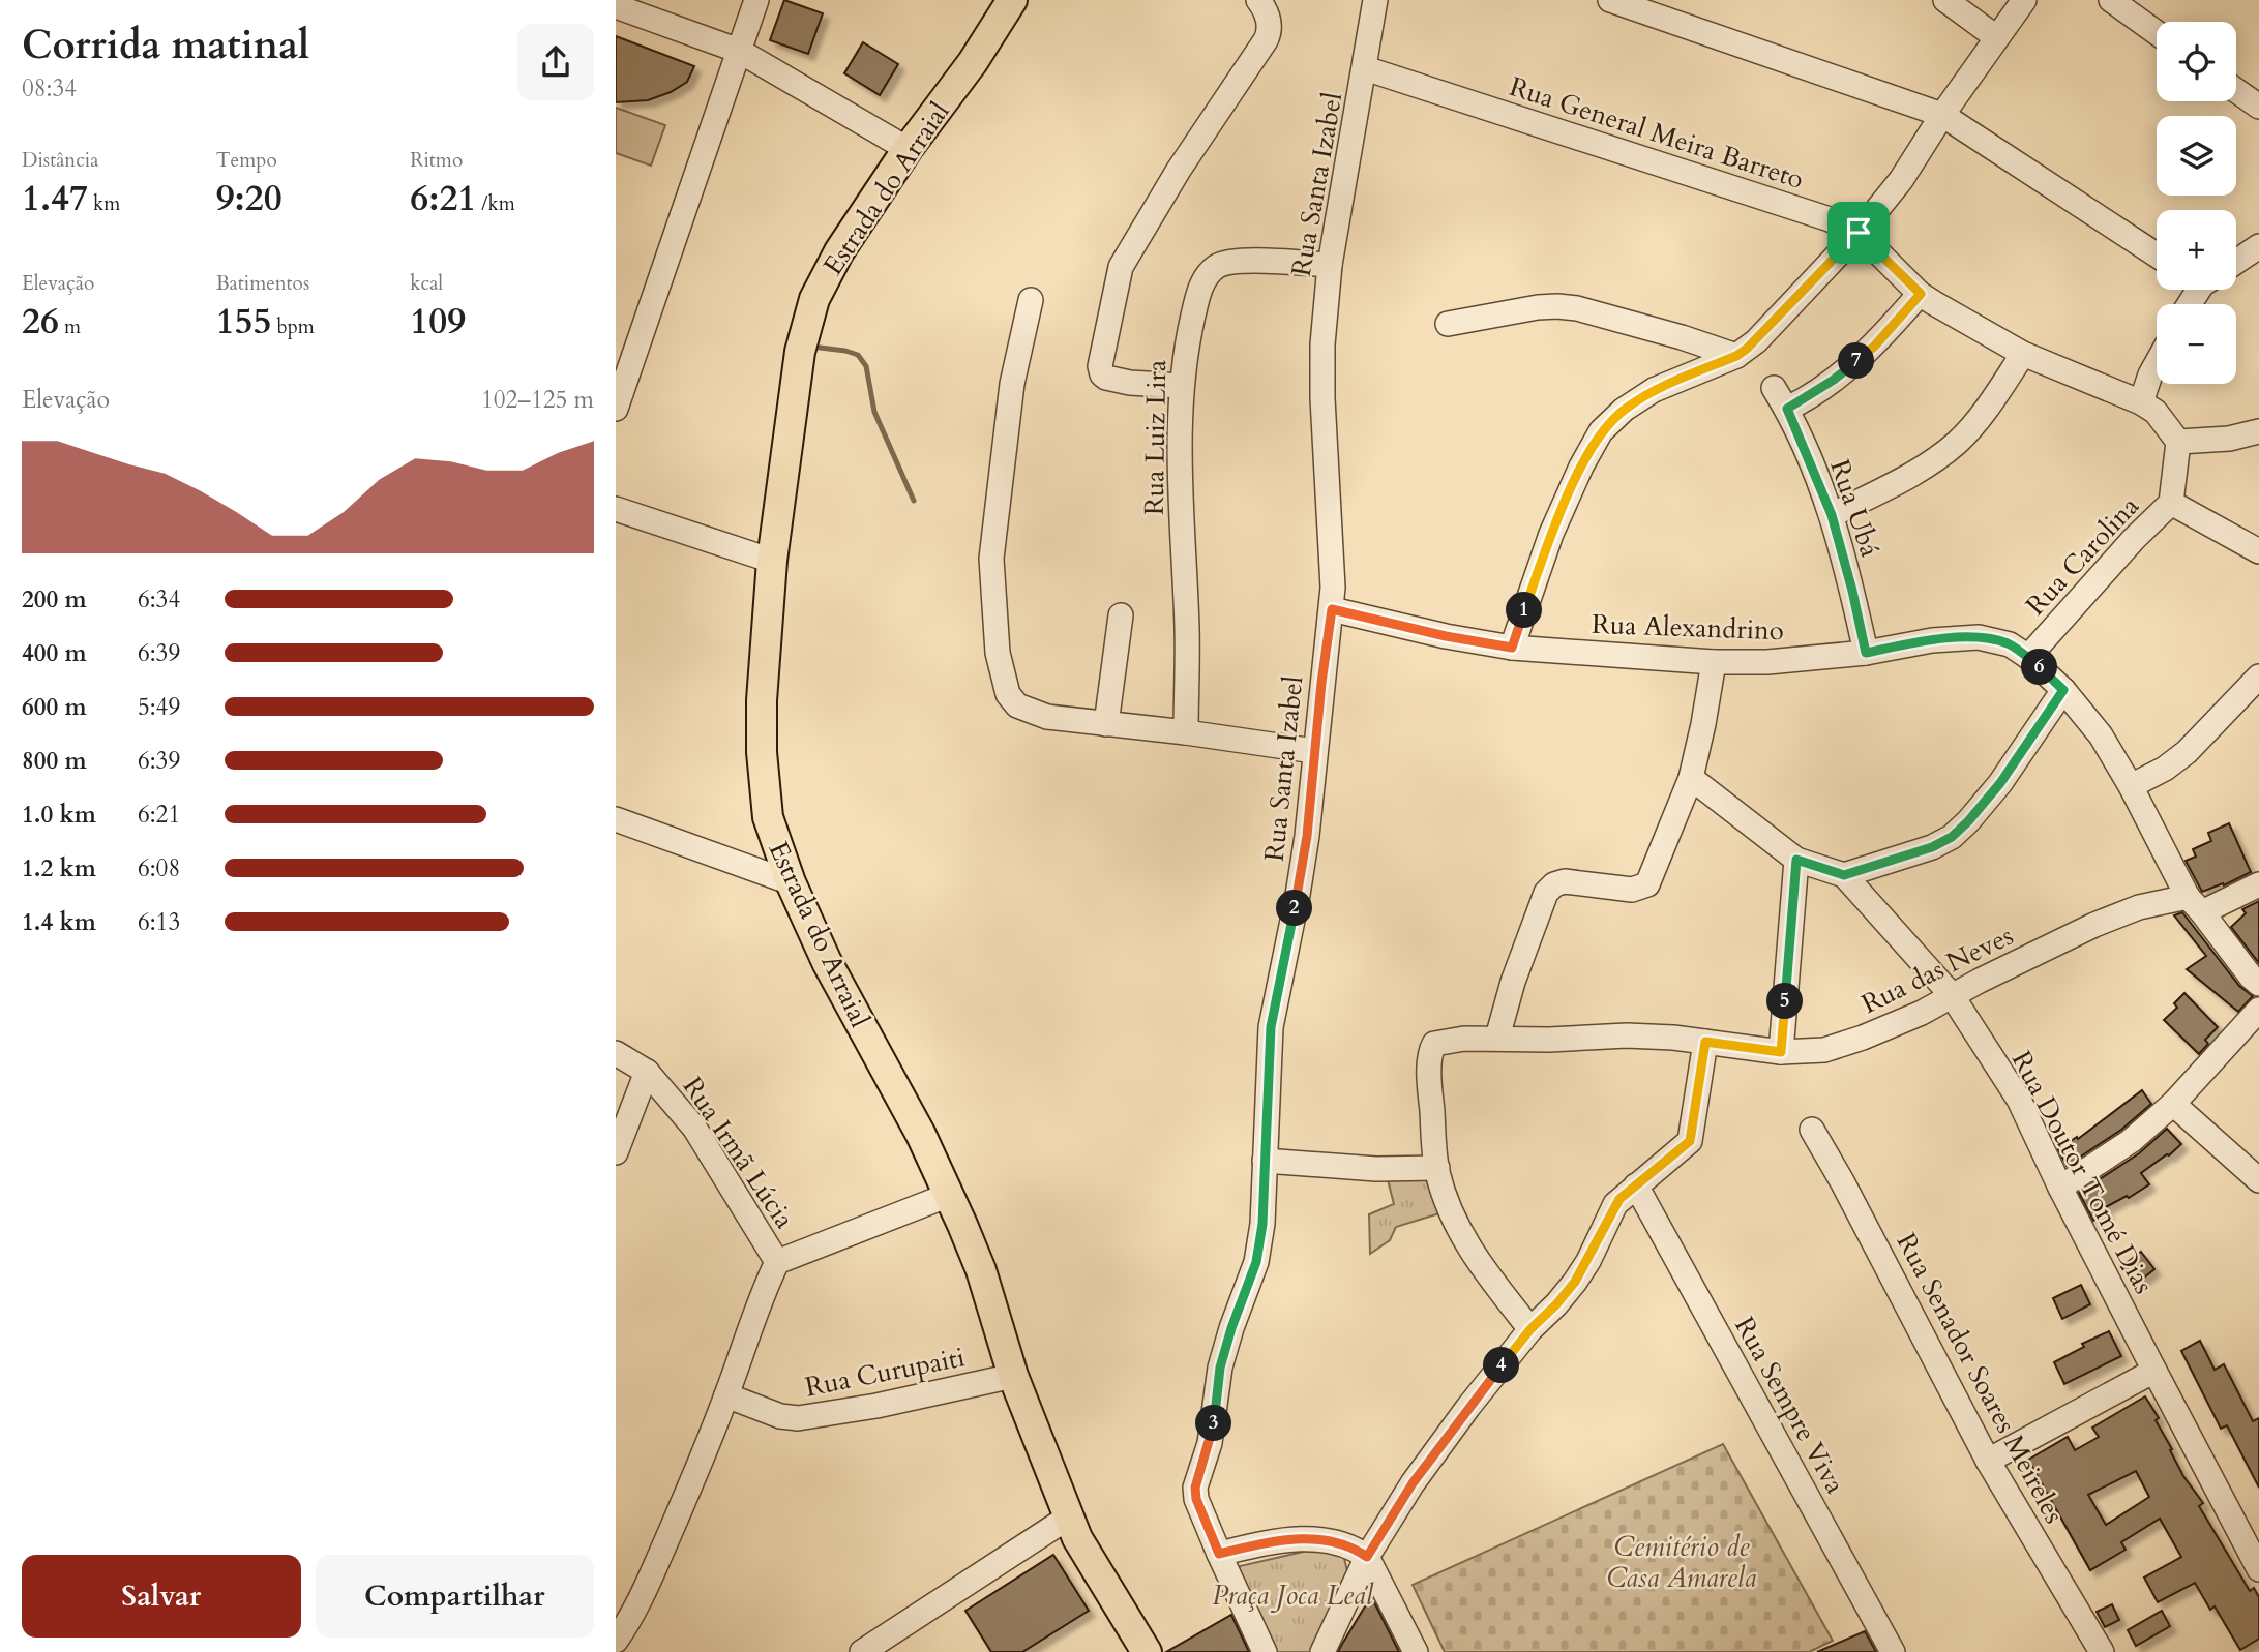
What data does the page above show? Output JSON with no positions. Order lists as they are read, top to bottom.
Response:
{
  "streets": {
    "main road": ["Estrada do Arraial"],
    "street": [
      "Rua General Meira Barreto",
      "Rua Santa Izabel",
      "Rua Luiz Lira",
      "Rua Ubá",
      "Rua Carolina",
      "Rua Alexandrino",
      "Rua das Neves",
      "Rua Irmã Lúcia",
      "Rua Doutor Tomé Dias",
      "Rua Curupaiti",
      "Rua Senador Soares Meireles",
      "Rua Sempre Viva"
    ]
  },
  "crossings": [
    ["Rua General Meira Barreto", "Rua Santa Izabel"],
    ["Rua Santa Izabel", "Rua Luiz Lira"],
    ["Rua Santa Izabel", "Rua Alexandrino"],
    ["Estrada do Arraial", "Rua Curupaiti"],
    ["Rua Ubá", "Rua Alexandrino"],
    ["Rua Carolina", "Rua Alexandrino"],
    ["Rua Alexandrino", "Rua das Neves"],
    ["Rua das Neves", "Rua Doutor Tomé Dias"]
  ],
  "parks": ["Cemitério de Casa Amarela", "Praça Joca Leal"],
  "page": {
    "heading": ["Corrida matinal", "08:34"],
    "map_buttons": ["+", "−"],
    "stats": [
      ["Distância", "1.47 km"],
      ["Tempo", "9:20"],
      ["Ritmo", "6:21 /km"],
      ["Elevação", "26 m"],
      ["Batimentos", "155 bpm"],
      ["kcal", "109"]
    ],
    "pins": [
      "7",
      "1",
      "6",
      "2",
      "5",
      "4",
      "3"
    ],
    "chart": ["Elevação", "102–125 m"],
    "list": [
      {
        "name": "200 m",
        "note": "6:34"
      },
      {
        "name": "400 m",
        "note": "6:39"
      },
      {
        "name": "600 m",
        "note": "5:49"
      },
      {
        "name": "800 m",
        "note": "6:39"
      },
      {
        "name": "1.0 km",
        "note": "6:21"
      },
      {
        "name": "1.2 km",
        "note": "6:08"
      },
      {
        "name": "1.4 km",
        "note": "6:13"
      }
    ],
    "buttons": ["Salvar", "Compartilhar"]
  }
}
